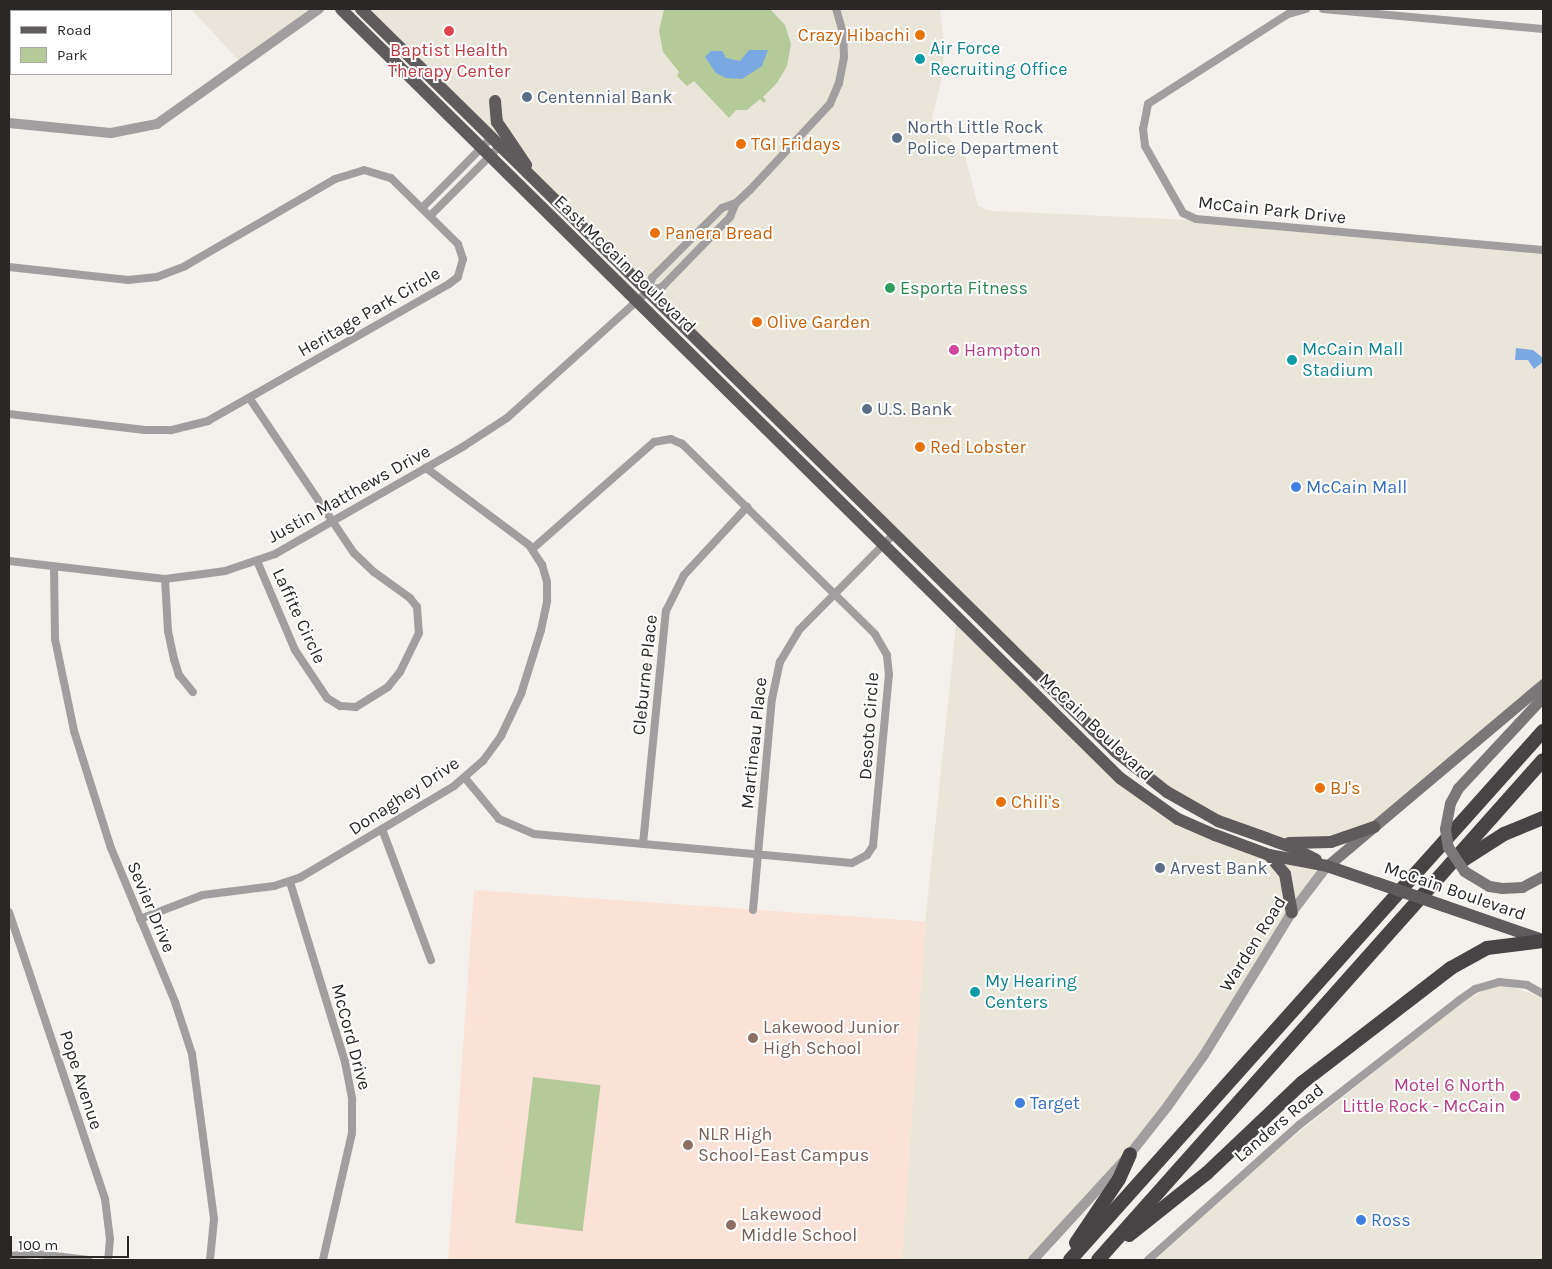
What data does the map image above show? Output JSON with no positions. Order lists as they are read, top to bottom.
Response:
{
  "streets": {
    "main road": ["East McCain Boulevard", "McCain Boulevard", "Warden Road"],
    "street": [
      "McCain Park Drive",
      "Heritage Park Circle",
      "Justin Matthews Drive",
      "Laffite Circle",
      "Cleburne Place",
      "Desoto Circle",
      "Martineau Place",
      "Donaghey Drive",
      "Sevier Drive",
      "McCord Drive",
      "Pope Avenue",
      "Landers Road"
    ]
  },
  "crossings": [
    ["East McCain Boulevard", "Justin Matthews Drive"],
    ["East McCain Boulevard", "McCain Boulevard"],
    ["East McCain Boulevard", "Martineau Place"],
    ["Heritage Park Circle", "Laffite Circle"],
    ["Justin Matthews Drive", "Laffite Circle"],
    ["Justin Matthews Drive", "Donaghey Drive"],
    ["Justin Matthews Drive", "Sevier Drive"],
    ["Cleburne Place", "Desoto Circle"],
    ["Desoto Circle", "Martineau Place"],
    ["Desoto Circle", "Donaghey Drive"],
    ["McCain Boulevard", "Martineau Place"],
    ["McCain Boulevard", "Warden Road"],
    ["Donaghey Drive", "Sevier Drive"],
    ["Donaghey Drive", "McCord Drive"]
  ],
  "places": [
    "Baptist Health Therapy Center",
    "Crazy Hibachi",
    "Air Force Recruiting Office",
    "Centennial Bank",
    "North Little Rock Police Department",
    "TGI Fridays",
    "Panera Bread",
    "Esporta Fitness",
    "Olive Garden",
    "Hampton",
    "McCain Mall Stadium",
    "U.S. Bank",
    "Red Lobster",
    "McCain Mall",
    "BJ's",
    "Chili's",
    "Arvest Bank",
    "My Hearing Centers",
    "Lakewood Junior High School",
    "Motel 6 North Little Rock - McCain",
    "Target",
    "NLR High School-East Campus",
    "Ross",
    "Lakewood Middle School"
  ],
  "legend": ["Road", "Park"],
  "scale_bar": "100 m"
}
